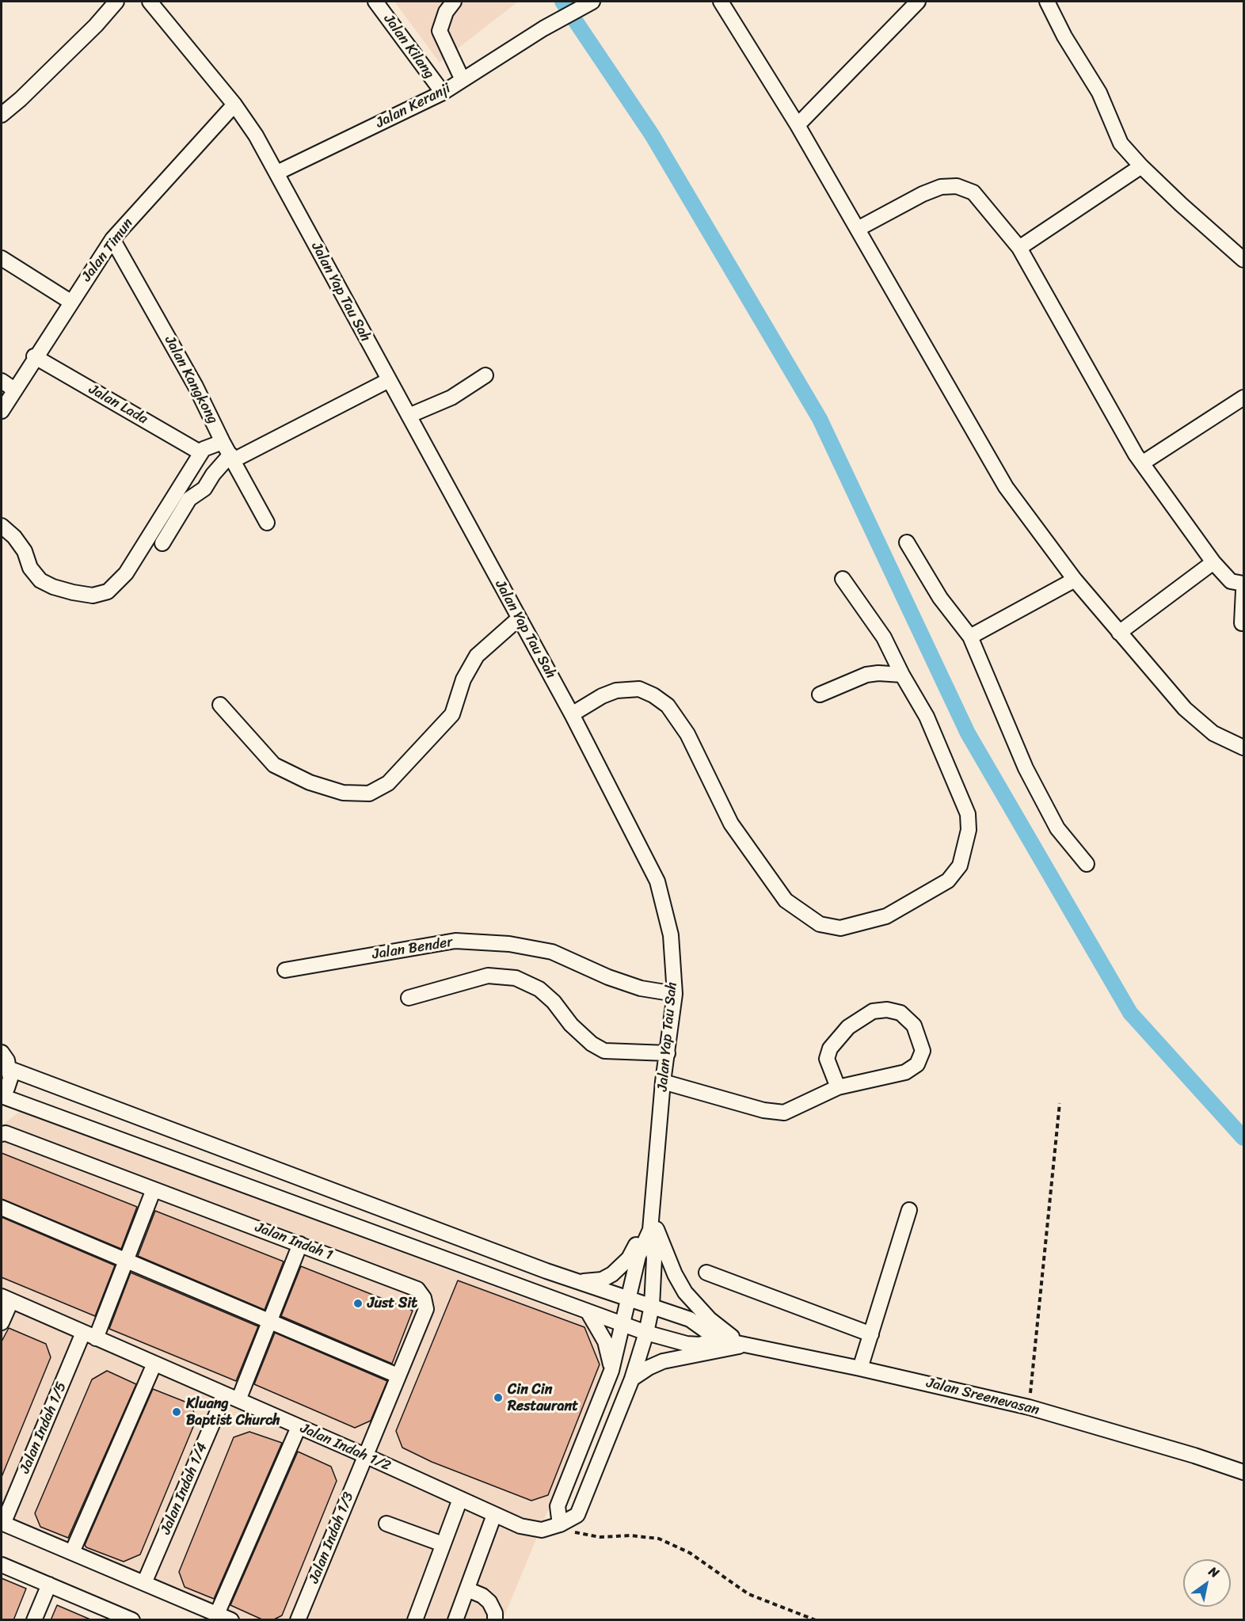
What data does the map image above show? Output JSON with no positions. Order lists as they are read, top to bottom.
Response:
{
  "streets": {
    "street": [
      "Jalan Kilang",
      "Jalan Keranji",
      "Jalan Timun",
      "Jalan Yap Tau Sah",
      "Jalan Kangkong",
      "Jalan Lada",
      "Jalan Bender",
      "Jalan Indah 1",
      "Jalan Sreenevasan",
      "Jalan Indah 1/5",
      "Jalan Indah 1/2",
      "Jalan Indah 1/4",
      "Jalan Indah 1/3"
    ]
  },
  "crossings": [
    ["Jalan Kilang", "Jalan Keranji"],
    ["Jalan Keranji", "Jalan Yap Tau Sah"],
    ["Jalan Timun", "Jalan Yap Tau Sah"],
    ["Jalan Timun", "Jalan Kangkong"],
    ["Jalan Timun", "Jalan Lada"],
    ["Jalan Yap Tau Sah", "Jalan Bender"],
    ["Jalan Indah 1", "Jalan Indah 1/5"],
    ["Jalan Indah 1", "Jalan Indah 1/2"],
    ["Jalan Indah 1", "Jalan Indah 1/4"],
    ["Jalan Indah 1", "Jalan Indah 1/3"],
    ["Jalan Indah 1/5", "Jalan Indah 1/2"],
    ["Jalan Indah 1/2", "Jalan Indah 1/4"],
    ["Jalan Indah 1/2", "Jalan Indah 1/3"]
  ],
  "places": ["Just Sit", "Cin Cin Restaurant", "Kluang Baptist Church"],
  "north": "top right"
}
